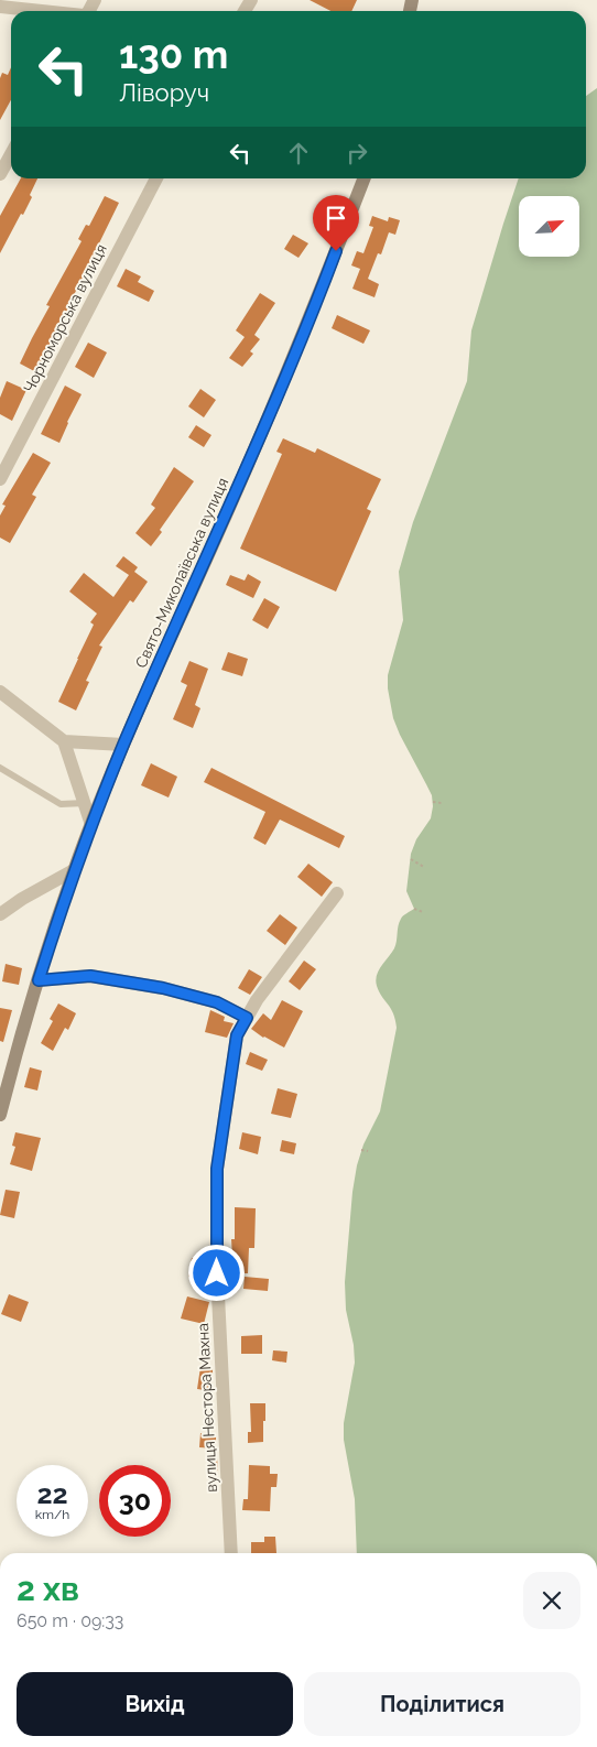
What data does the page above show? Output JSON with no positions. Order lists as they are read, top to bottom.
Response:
{
  "streets": {
    "street": ["Чорноморська вулиця", "Свято-Миколаївська вулиця", "вулиця Нестора Махна"]
  },
  "north": "top right",
  "page": {
    "turn": ["130 m", "Ліворуч"],
    "speed": "22 km/h",
    "limit": "30",
    "heading": ["2 хв", "650 m · 09:33"],
    "buttons": ["Вихід", "Поділитися"]
  }
}
